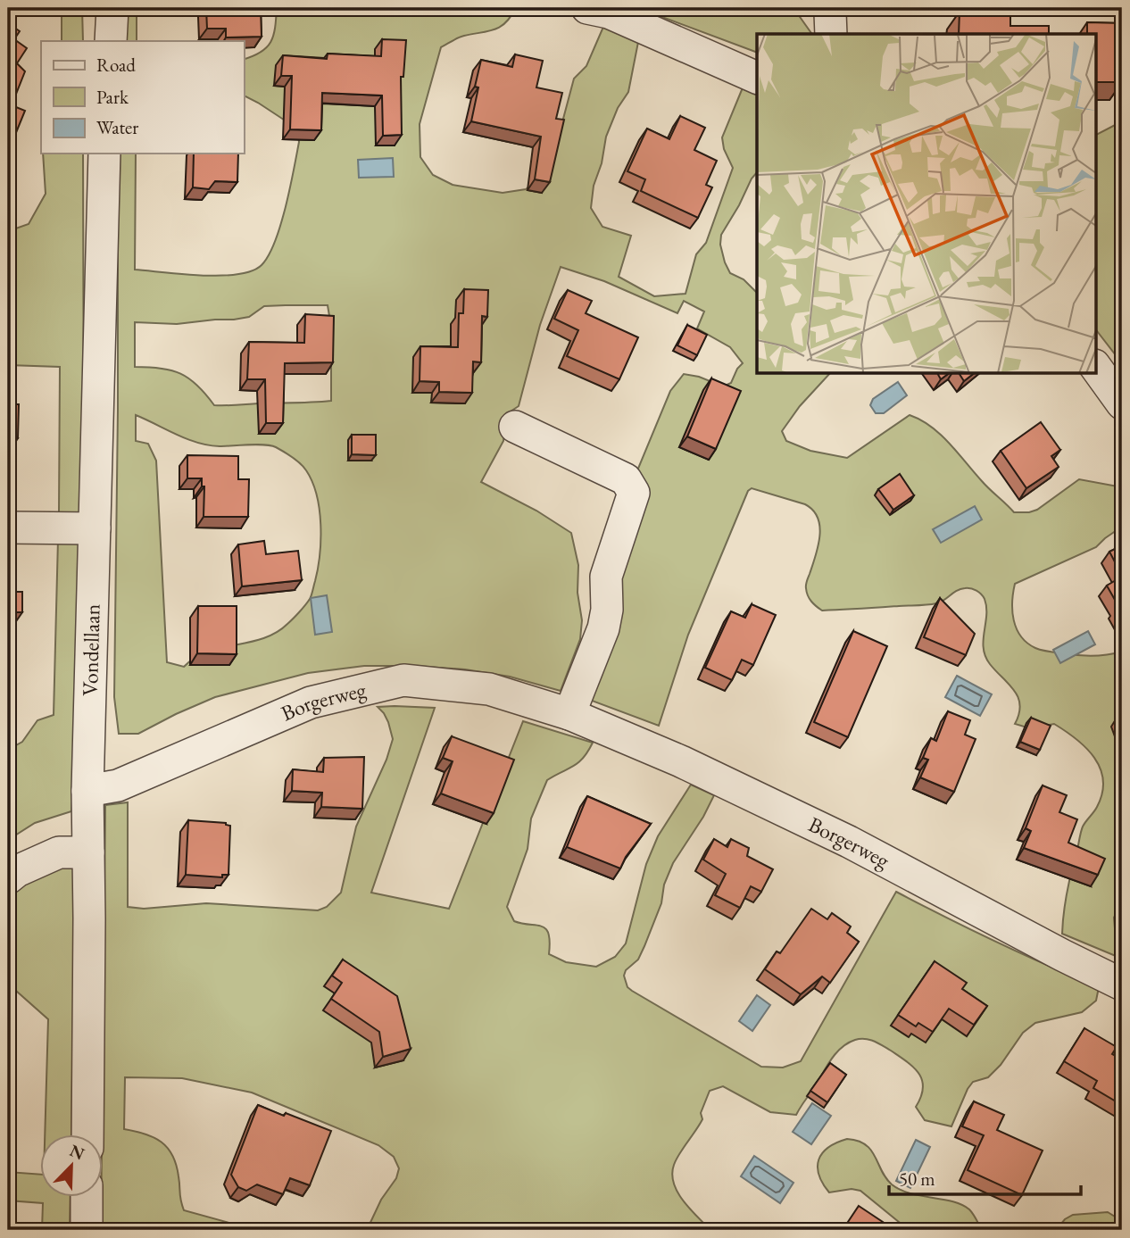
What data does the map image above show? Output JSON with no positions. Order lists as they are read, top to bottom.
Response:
{
  "streets": {
    "street": ["Vondellaan", "Borgerweg"]
  },
  "crossings": [
    ["Vondellaan", "Borgerweg"]
  ],
  "legend": ["Road", "Park", "Water"],
  "scale_bar": "50 m",
  "north": "top right"
}
